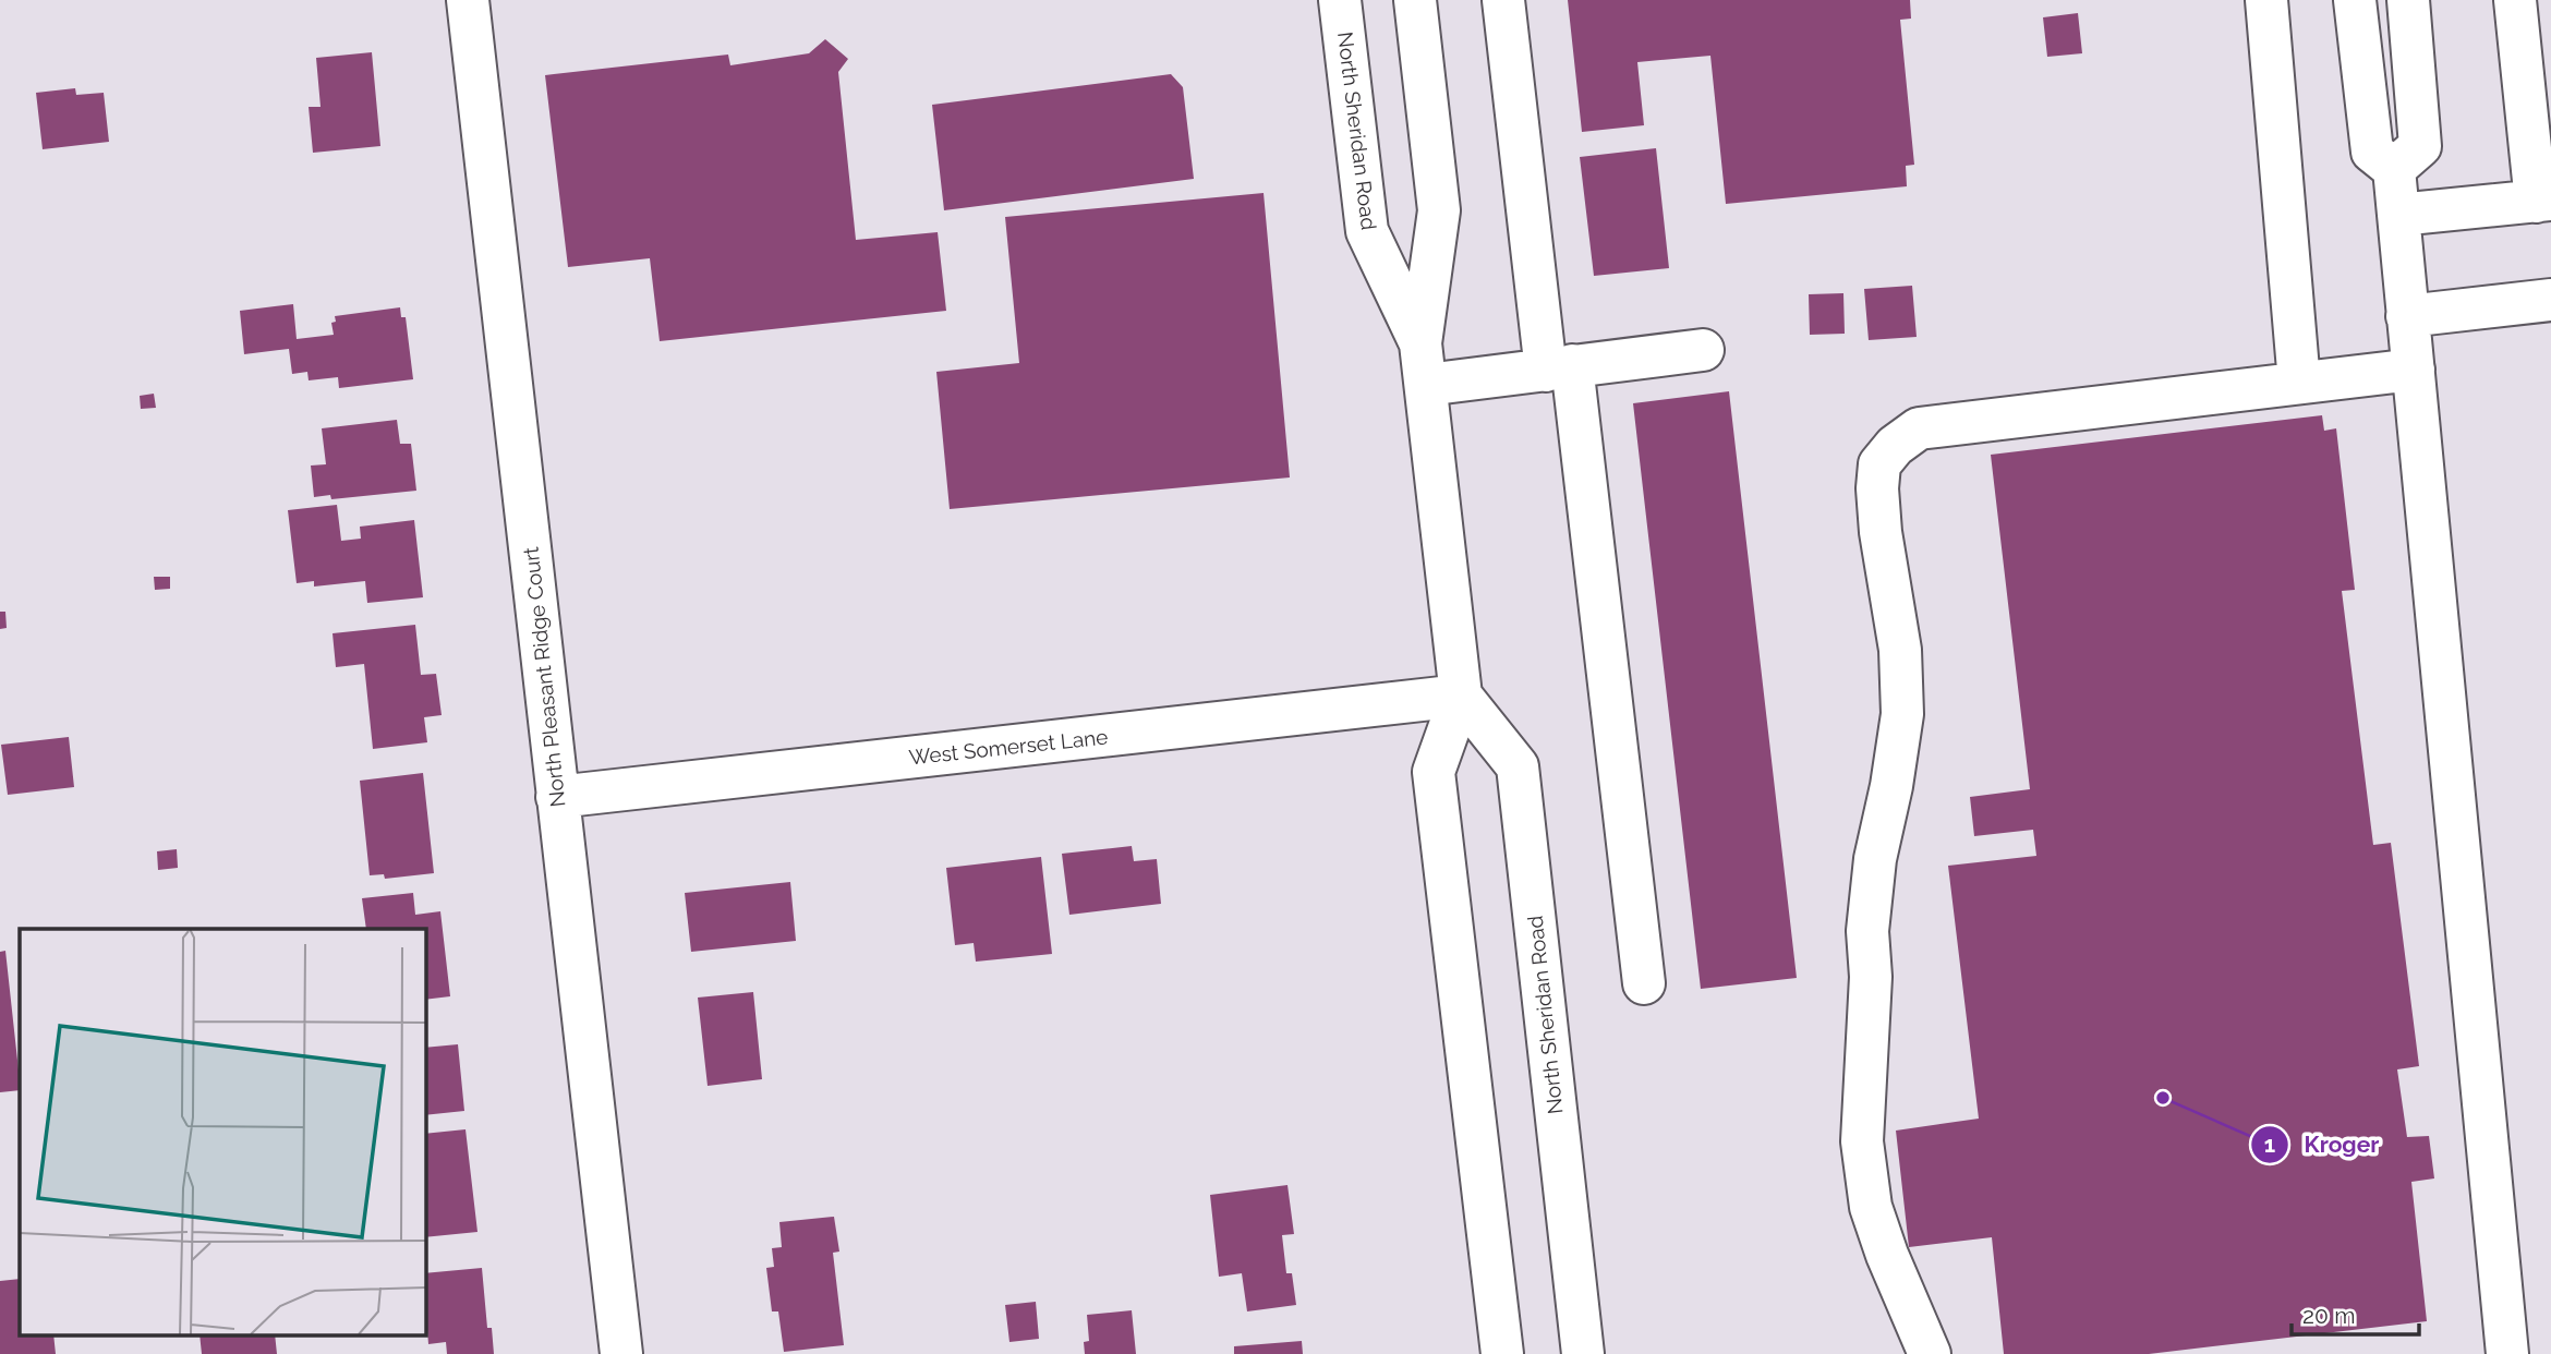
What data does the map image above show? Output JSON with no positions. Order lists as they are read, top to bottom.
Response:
{
  "streets": {
    "main road": ["North Sheridan Road", "North Pleasant Ridge Court", "West Somerset Lane"]
  },
  "crossings": [
    ["North Sheridan Road", "West Somerset Lane"],
    ["North Pleasant Ridge Court", "West Somerset Lane"]
  ],
  "places": ["Kroger"],
  "scale_bar": "20 m"
}
